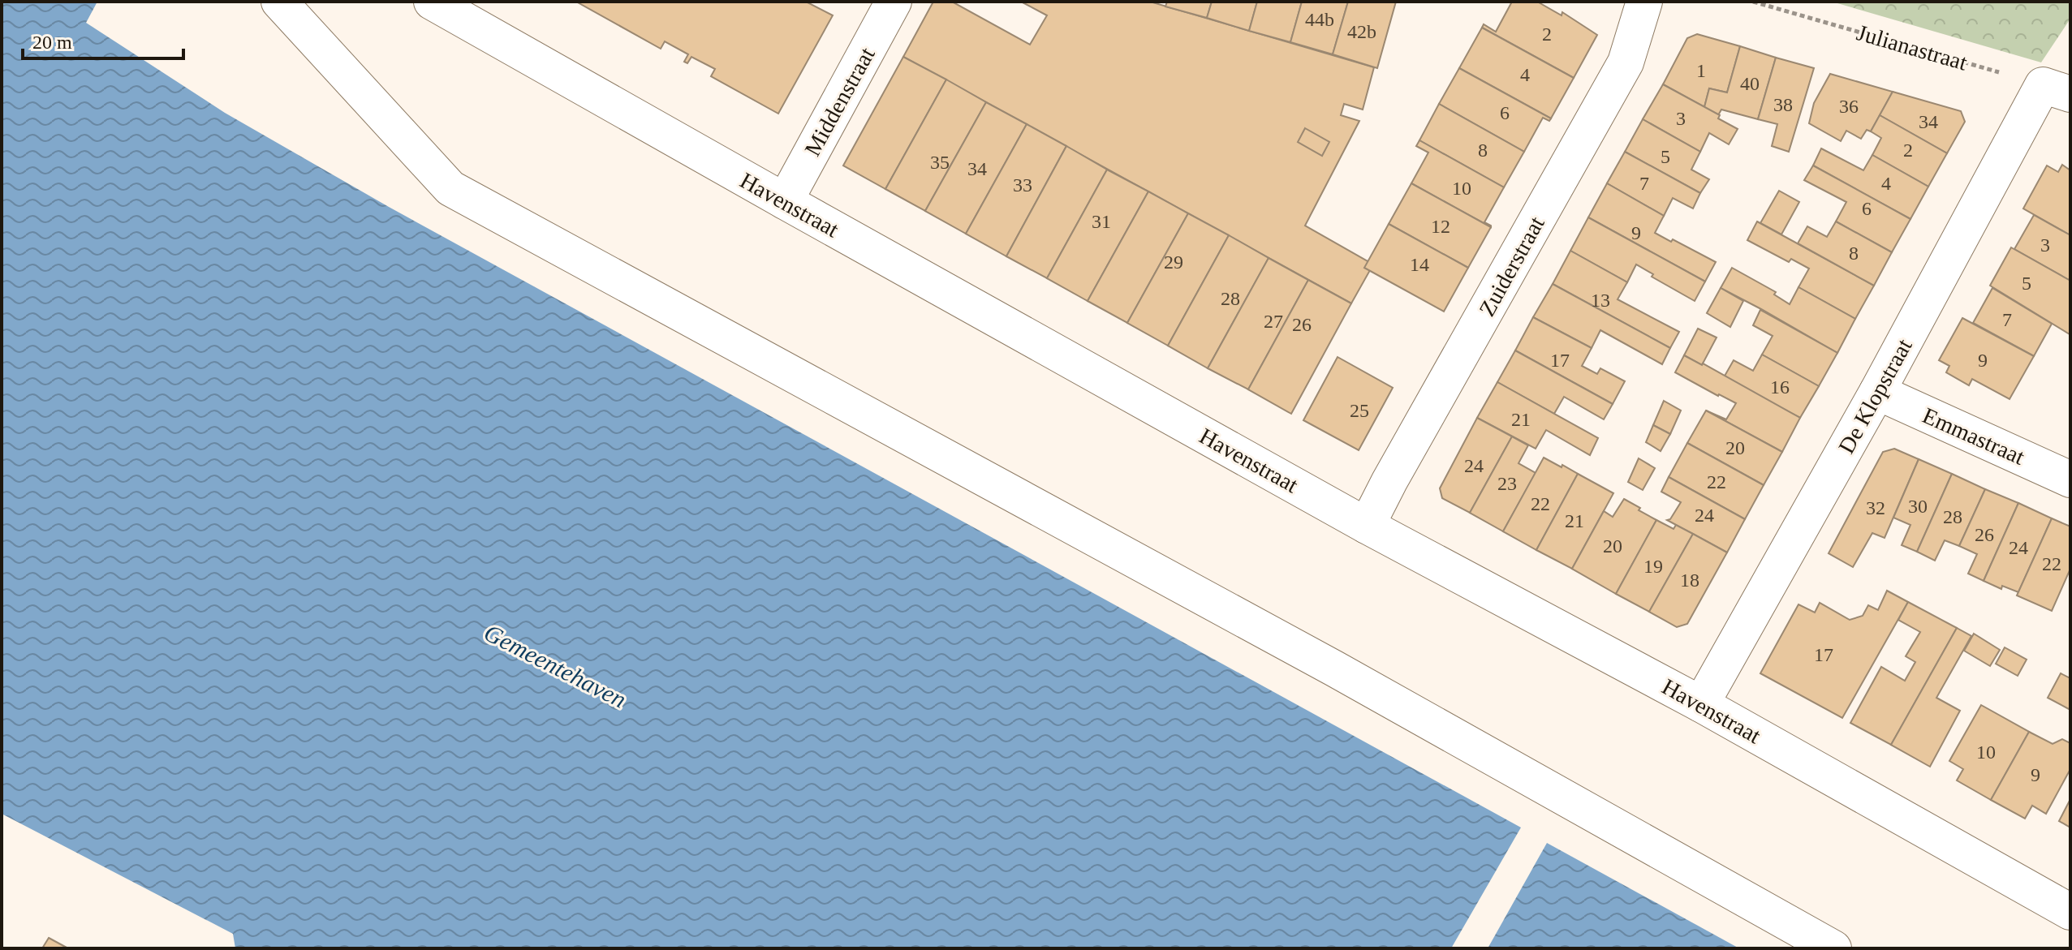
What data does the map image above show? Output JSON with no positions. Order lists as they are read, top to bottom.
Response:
{
  "streets": {
    "street": [
      "Middenstraat",
      "Havenstraat",
      "Zuiderstraat",
      "De Klopstraat",
      "Emmastraat"
    ],
    "path": ["Julianastraat"]
  },
  "crossings": [
    ["Julianastraat", "De Klopstraat"],
    ["Middenstraat", "Havenstraat"],
    ["Havenstraat", "Zuiderstraat"],
    ["Havenstraat", "De Klopstraat"],
    ["De Klopstraat", "Emmastraat"]
  ],
  "water": ["Gemeentehaven"],
  "house_numbers": [
    "44b",
    "42b",
    "2",
    "1",
    "4",
    "40",
    "38",
    "36",
    "6",
    "3",
    "34",
    "8",
    "2",
    "5",
    "35",
    "34",
    "7",
    "4",
    "33",
    "10",
    "6",
    "31",
    "12",
    "9",
    "3",
    "8",
    "29",
    "14",
    "5",
    "28",
    "13",
    "7",
    "27",
    "26",
    "17",
    "9",
    "16",
    "25",
    "21",
    "20",
    "24",
    "22",
    "23",
    "22",
    "30",
    "32",
    "24",
    "28",
    "21",
    "26",
    "20",
    "24",
    "22",
    "19",
    "18",
    "17",
    "10",
    "9"
  ],
  "scale_bar": "20 m"
}
